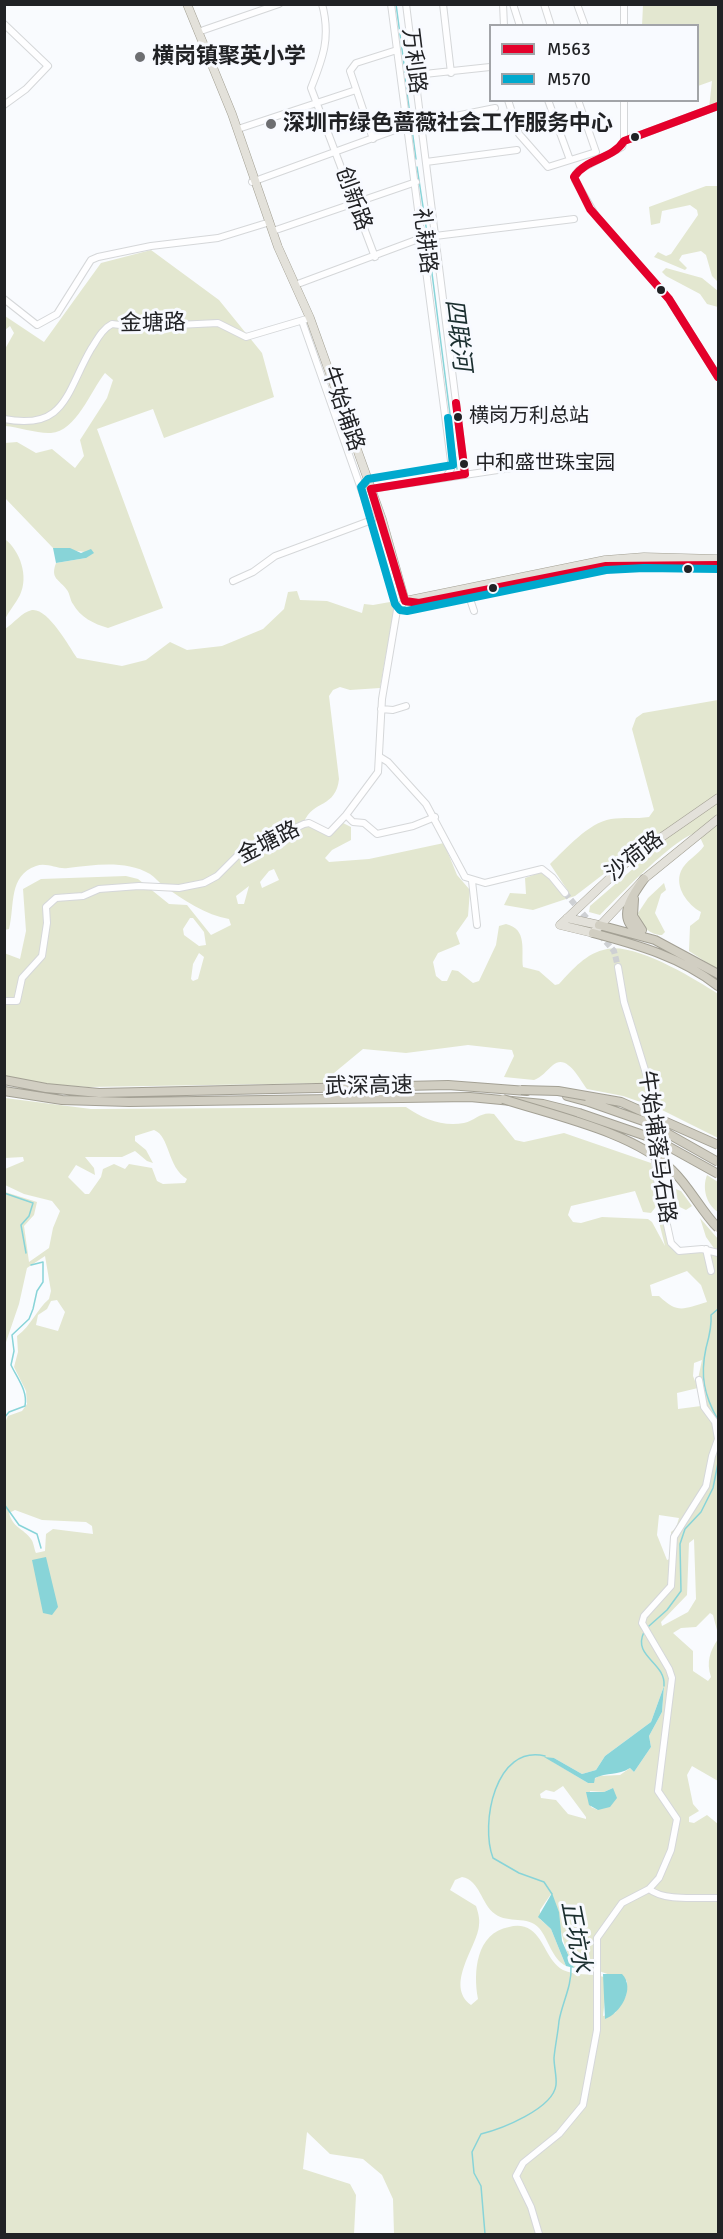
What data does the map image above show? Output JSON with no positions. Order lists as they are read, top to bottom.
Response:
{
  "streets": {
    "highway": ["武深高速"],
    "main road": ["牛始埔路", "沙荷路"],
    "street": [
      "万利路",
      "创新路",
      "礼耕路",
      "金塘路",
      "牛始埔落马石路"
    ]
  },
  "crossings": [
    ["金塘路", "牛始埔路"]
  ],
  "water": ["四联河", "正坑水"],
  "places": [
    "横岗镇聚英小学",
    "深圳市绿色蔷薇社会工作服务中心",
    "横岗万利总站",
    "中和盛世珠宝园"
  ],
  "lines": ["transit line M563", "transit line M570"],
  "legend": ["M563", "M570"]
}
